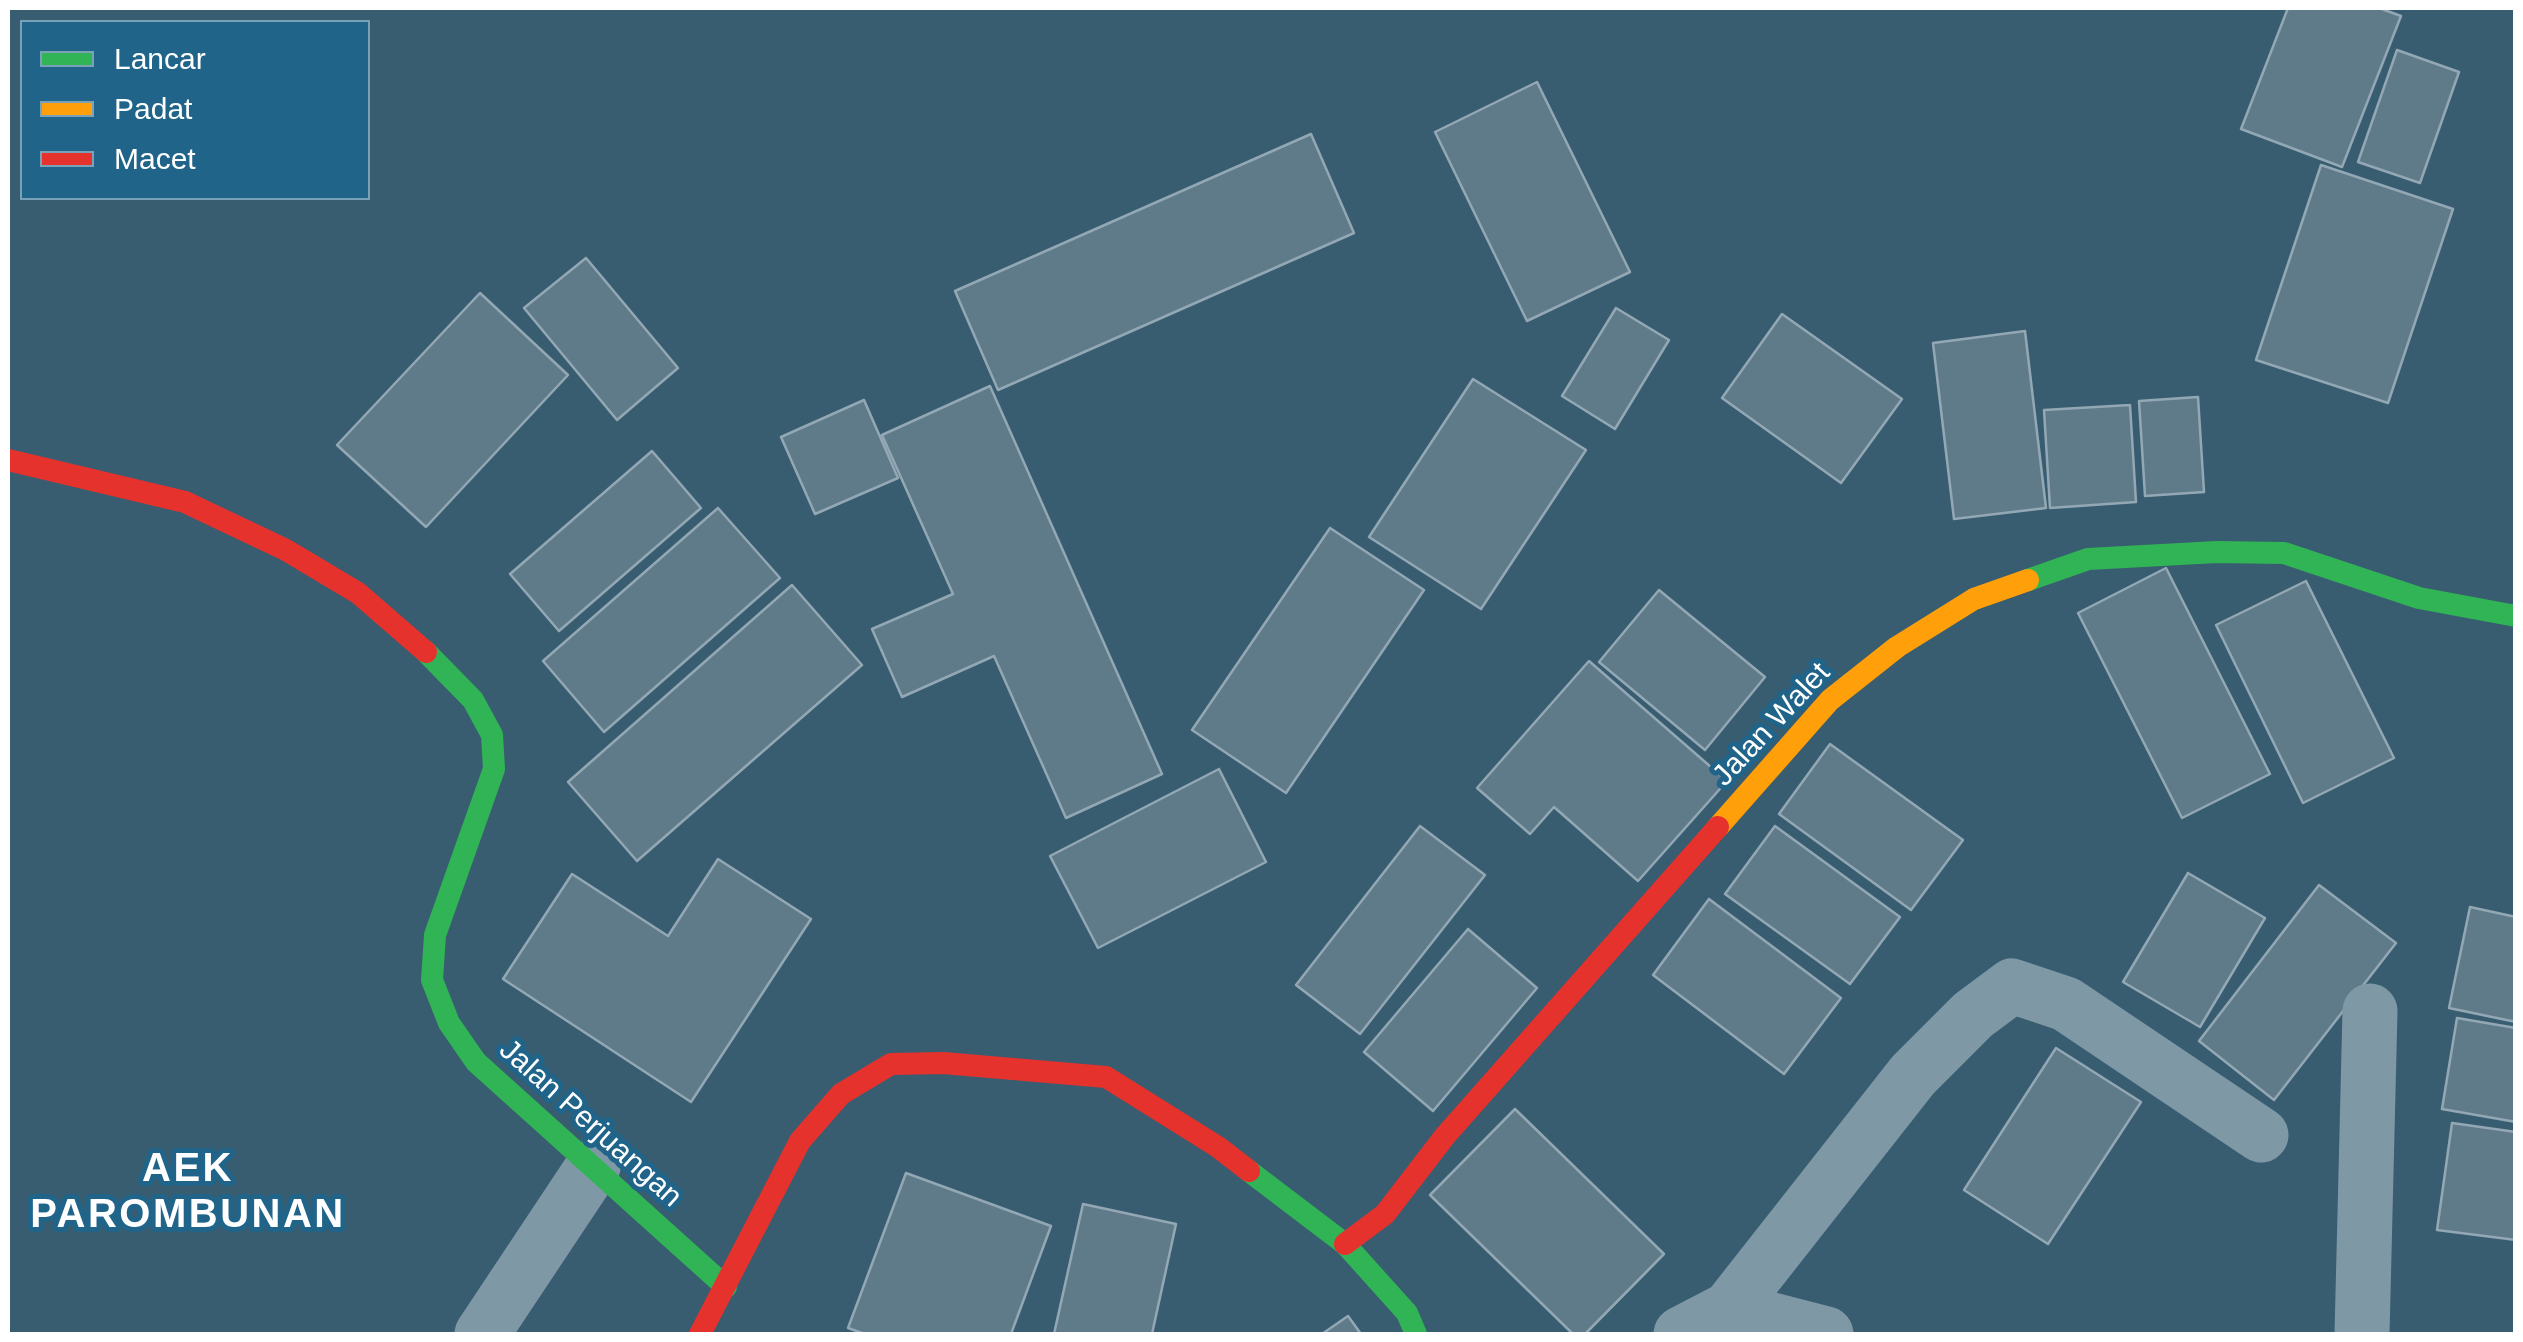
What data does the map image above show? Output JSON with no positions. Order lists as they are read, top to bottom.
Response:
{
  "streets": {
    "street": ["Jalan Walet", "Jalan Perjuangan"]
  },
  "districts": ["AEK PAROMBUNAN"],
  "legend": ["Lancar", "Padat", "Macet"]
}
